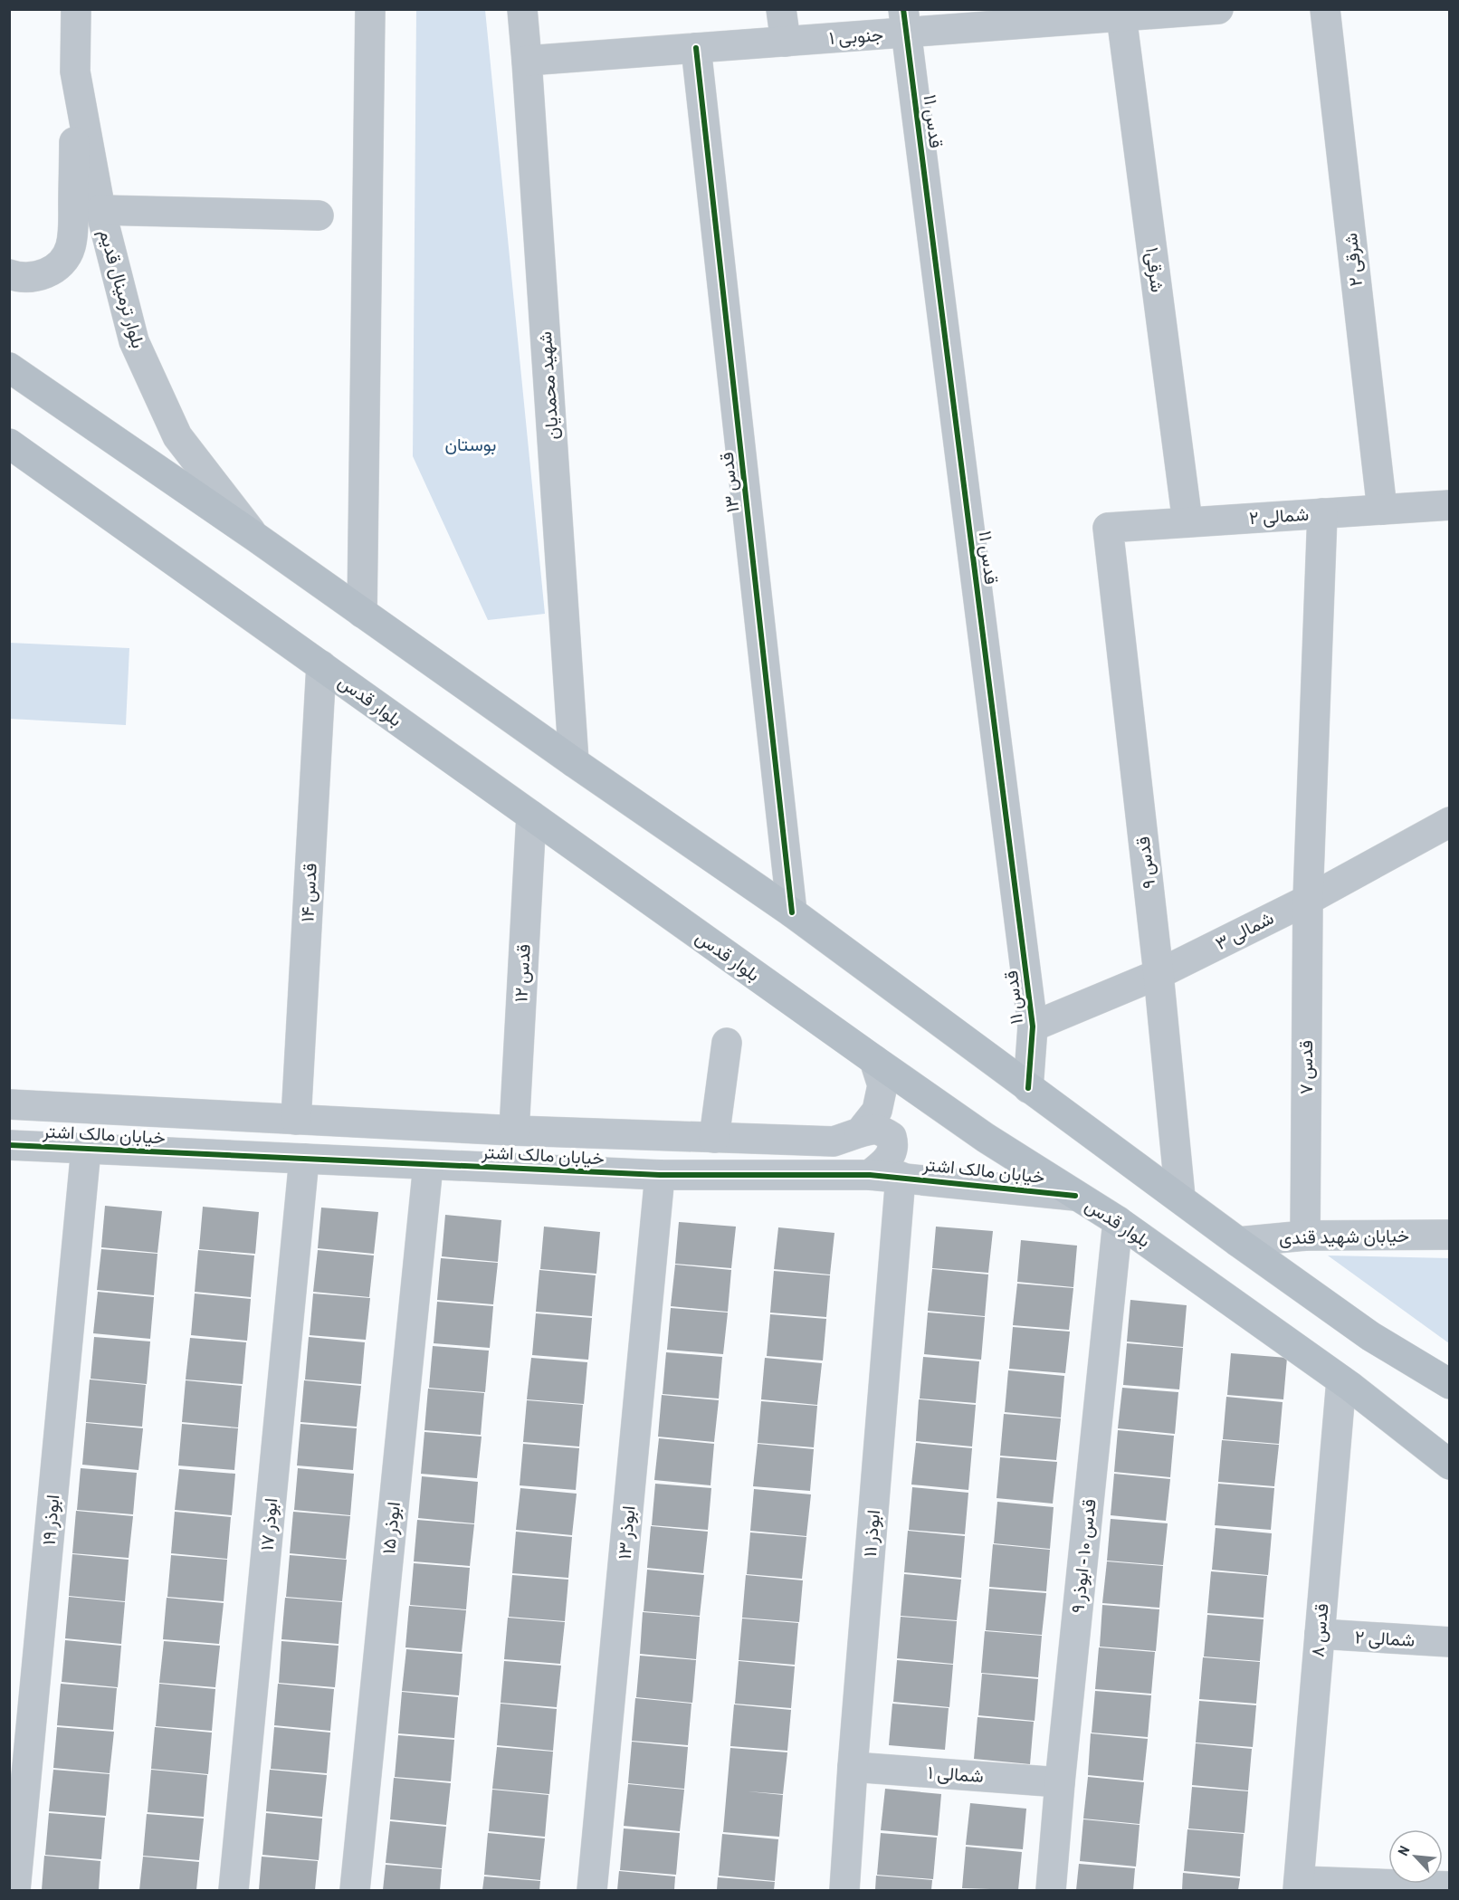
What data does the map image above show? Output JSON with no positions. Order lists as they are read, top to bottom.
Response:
{
  "streets": {
    "main road": ["بلوار قدس"],
    "street": [
      "۱ جنوبی",
      "قدس ۱۱",
      "شرقی ۲",
      "شرقی۱",
      "بلوار ترمینال قدیم",
      "شهید محمدیان",
      "قدس ۱۳",
      "شمالی ۲",
      "قدس ۹",
      "قدس ۱۴",
      "شمالی ۳",
      "قدس ۱۲",
      "قدس ۷",
      "خیابان مالک اشتر",
      "خیابان شهید قندی",
      "ابوذر ۱۹",
      "ابوذر ۱۷",
      "ابوذر ۱۵",
      "ابوذر ۱۳",
      "ابوذر ۱۱",
      "قدس ۱۰ - ابوذر ۹",
      "قدس ۸",
      "شمالی ۱"
    ]
  },
  "crossings": [
    ["۱ جنوبی", "قدس ۱۱"],
    ["۱ جنوبی", "شرقی۱"],
    ["۱ جنوبی", "شهید محمدیان"],
    ["۱ جنوبی", "قدس ۱۳"],
    ["قدس ۱۱", "شمالی ۳"],
    ["شرقی ۲", "شمالی ۲"],
    ["شرقی۱", "شمالی ۲"],
    ["شمالی ۲", "قدس ۹"],
    ["شمالی ۲", "قدس ۷"],
    ["شمالی ۲", "قدس ۸"],
    ["بلوار قدس", "قدس ۱۴"],
    ["بلوار قدس", "قدس ۱۲"],
    ["بلوار قدس", "خیابان مالک اشتر"],
    ["بلوار قدس", "قدس ۱۰ - ابوذر ۹"],
    ["بلوار قدس", "قدس ۸"],
    ["قدس ۹", "شمالی ۳"],
    ["قدس ۱۴", "خیابان مالک اشتر"],
    ["شمالی ۳", "قدس ۷"],
    ["قدس ۱۲", "خیابان مالک اشتر"],
    ["قدس ۷", "خیابان شهید قندی"],
    ["خیابان مالک اشتر", "ابوذر ۱۹"],
    ["خیابان مالک اشتر", "ابوذر ۱۷"],
    ["خیابان مالک اشتر", "ابوذر ۱۵"],
    ["خیابان مالک اشتر", "ابوذر ۱۳"],
    ["خیابان مالک اشتر", "ابوذر ۱۱"],
    ["ابوذر ۱۱", "شمالی ۱"],
    ["قدس ۱۰ - ابوذر ۹", "شمالی ۱"]
  ],
  "parks": ["بوستان"],
  "north": "top left"
}
